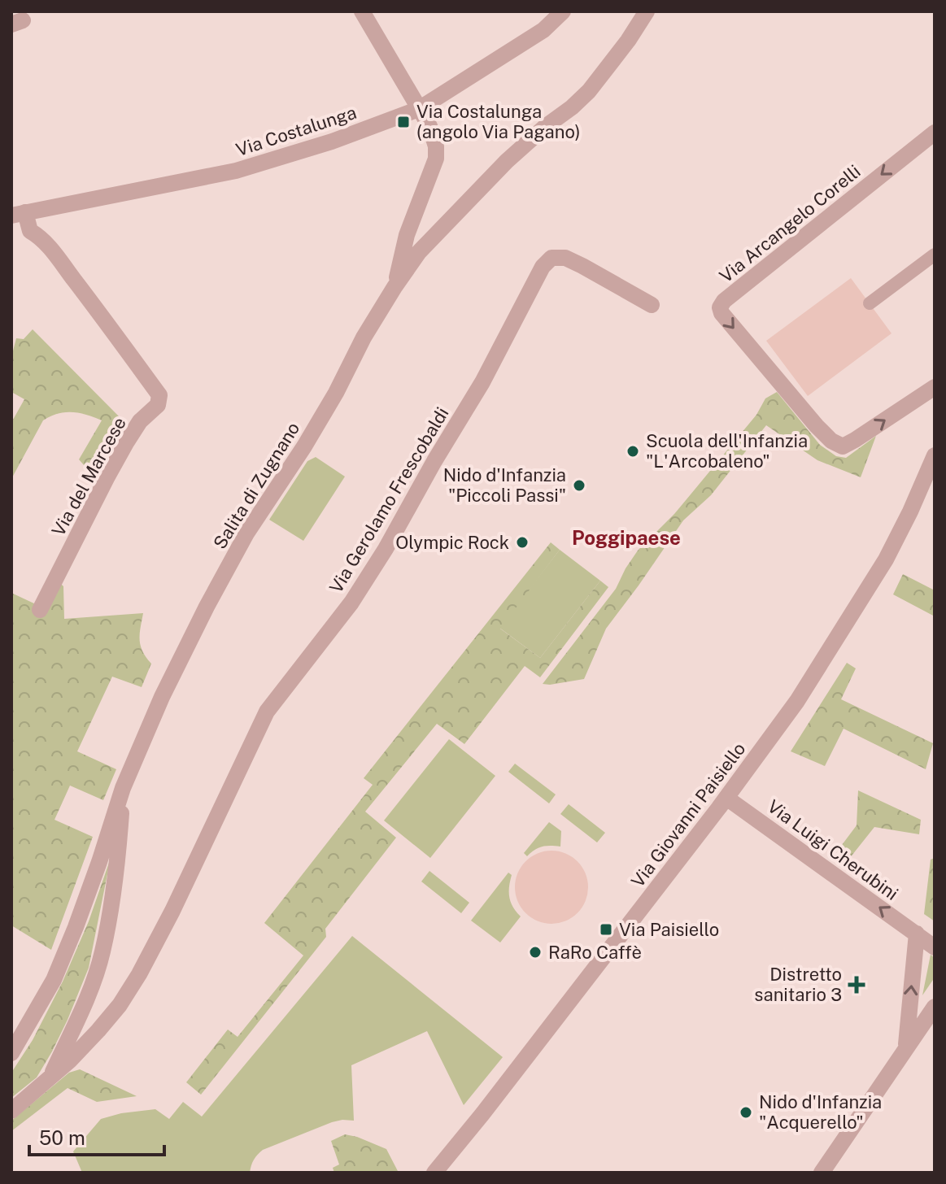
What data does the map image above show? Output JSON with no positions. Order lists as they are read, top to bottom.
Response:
{
  "streets": {
    "street": [
      "Via Costalunga",
      "Via Arcangelo Corelli",
      "Via del Marcese",
      "Salita di Zugnano",
      "Via Gerolamo Frescobaldi",
      "Via Giovanni Paisiello",
      "Via Luigi Cherubini"
    ]
  },
  "crossings": [
    ["Via Costalunga", "Via del Marcese"],
    ["Salita di Zugnano", "Via Gerolamo Frescobaldi"],
    ["Via Giovanni Paisiello", "Via Luigi Cherubini"]
  ],
  "one_way": ["Via Luigi Cherubini"],
  "districts": ["Poggipaese"],
  "places": {
    "transit": ["Via Costalunga (angolo Via Pagano)", "Via Paisiello"],
    "other": [
      "Scuola dell'Infanzia \"L'Arcobaleno\"",
      "Nido d'Infanzia \"Piccoli Passi\"",
      "Olympic Rock",
      "RaRo Caffè",
      "Nido d'Infanzia \"Acquerello\""
    ],
    "health": ["Distretto sanitario 3"]
  },
  "scale_bar": "50 m"
}
